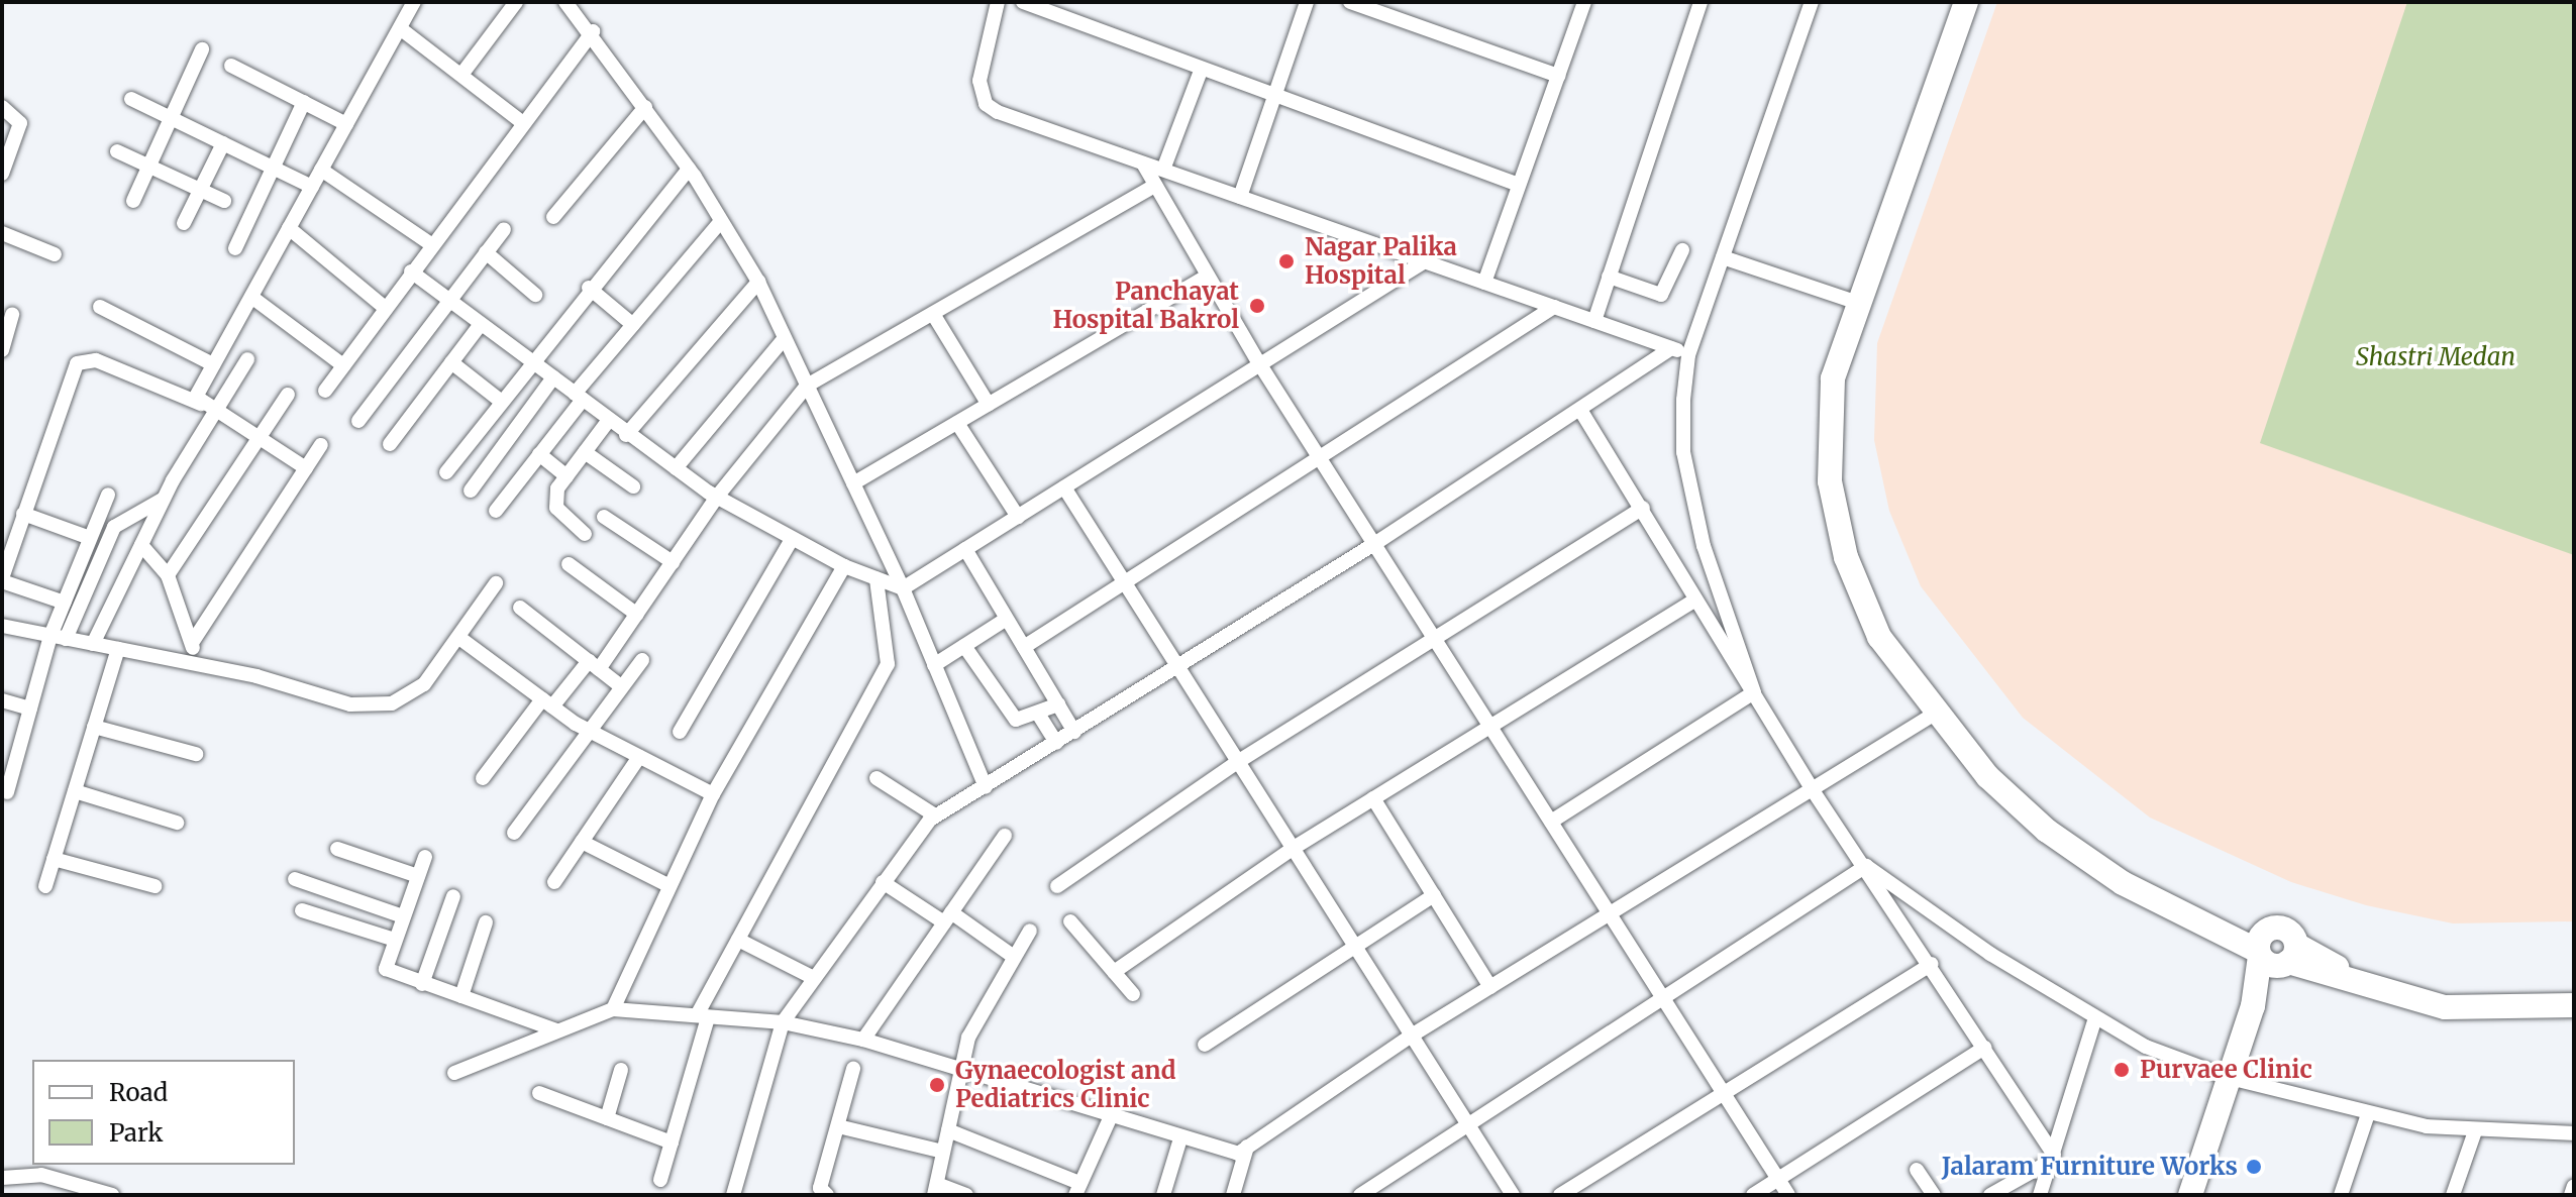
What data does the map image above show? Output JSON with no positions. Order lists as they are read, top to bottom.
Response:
{
  "parks": ["Shastri Medan"],
  "places": [
    "Nagar Palika Hospital",
    "Panchayat Hospital Bakrol",
    "Purvaee Clinic",
    "Gynaecologist and Pediatrics Clinic",
    "Jalaram Furniture Works"
  ],
  "legend": ["Road", "Park"]
}
